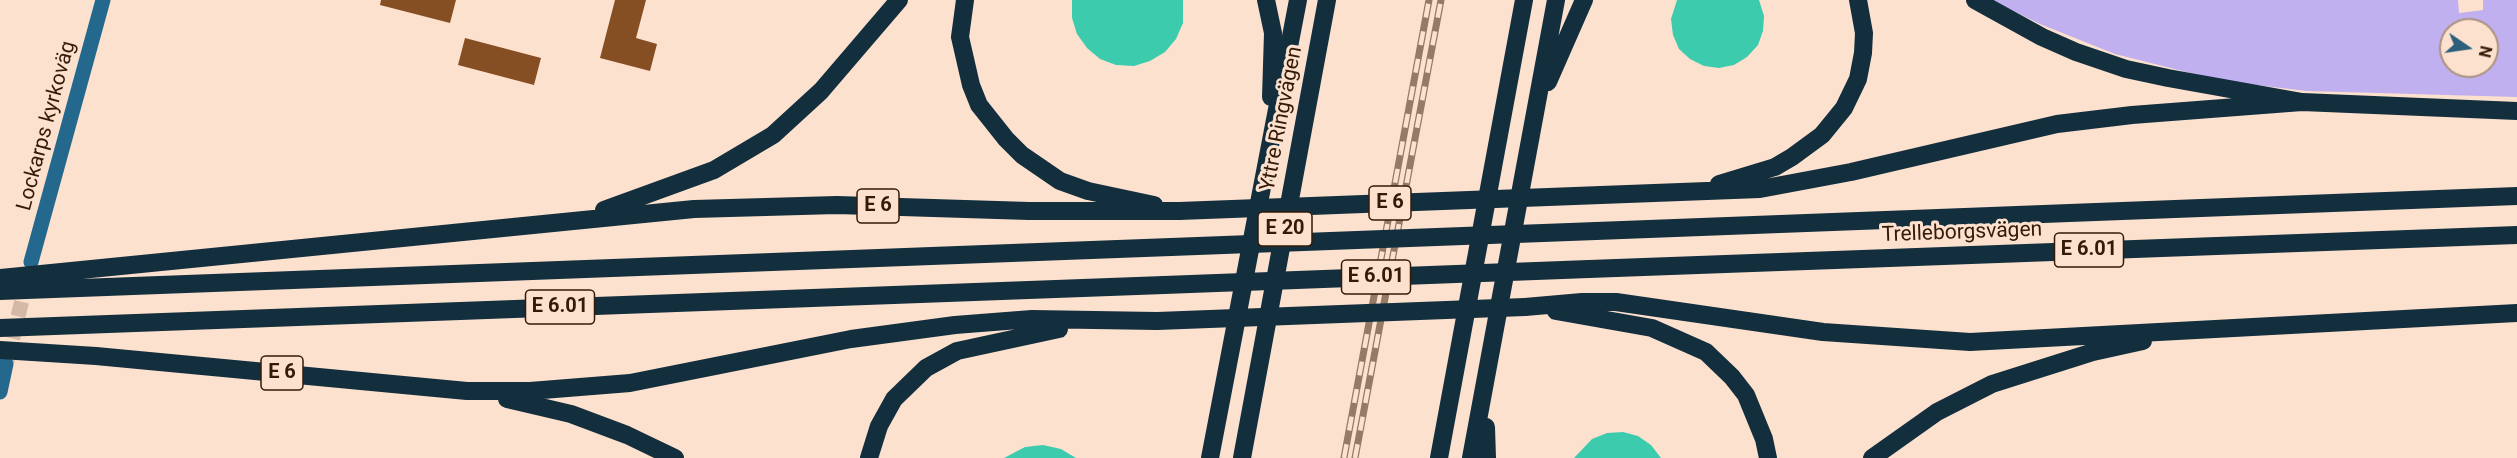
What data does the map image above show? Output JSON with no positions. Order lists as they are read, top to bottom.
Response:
{
  "streets": {
    "highway": [
      "Yttre Ringvägen",
      "E 6",
      "E 20",
      "Trelleborgsvägen",
      "E 6.01"
    ],
    "street": ["Lockarps kyrkoväg"]
  },
  "north": "right"
}
